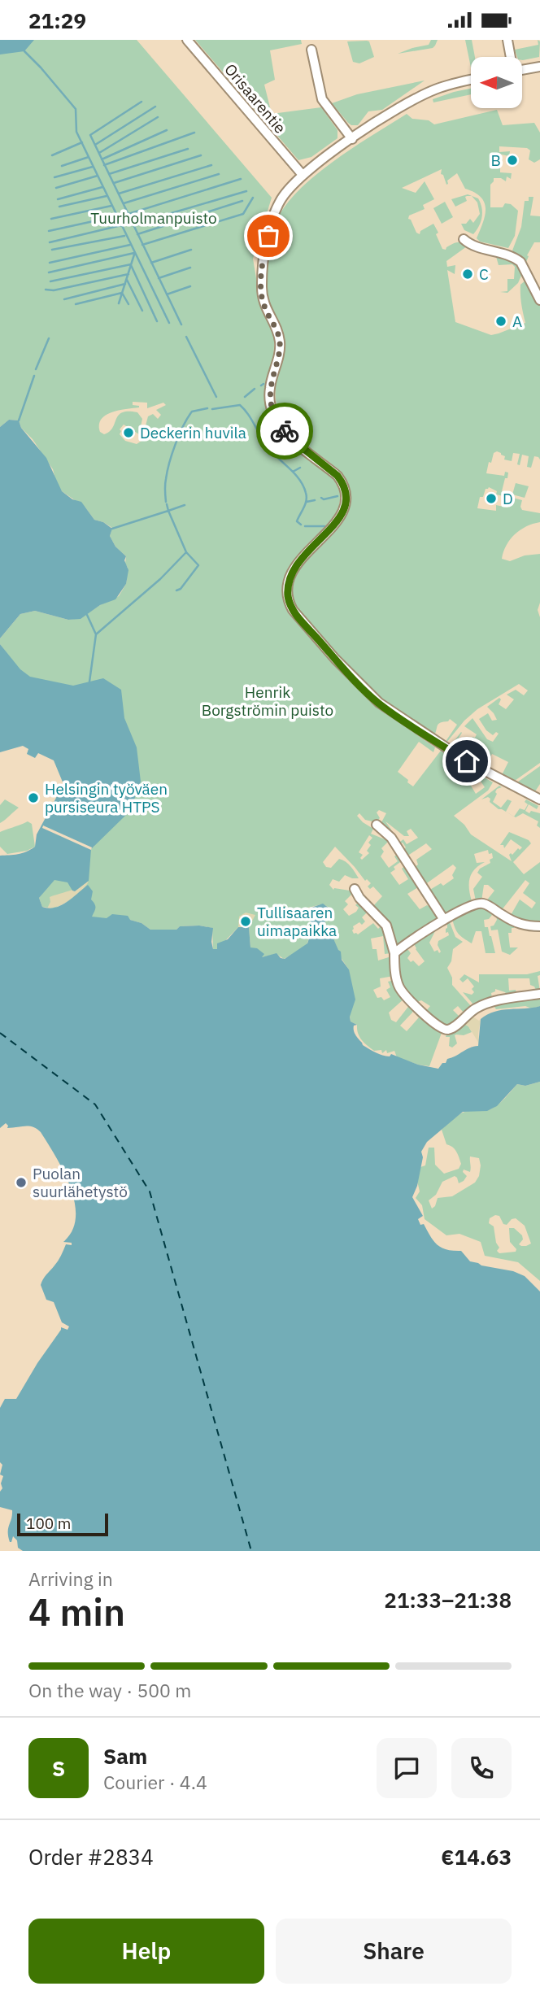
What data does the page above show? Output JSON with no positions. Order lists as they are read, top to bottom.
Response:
{
  "streets": {
    "street": ["Orisaarentie"]
  },
  "parks": ["Tuurholmanpuisto", "Henrik Borgströmin puisto"],
  "places": [
    "B",
    "C",
    "A",
    "Deckerin huvila",
    "D",
    "Helsingin työväen pursiseura HTPS",
    "Tullisaaren uimapaikka",
    "Puolan suurlähetystö"
  ],
  "scale_bar": "100 m",
  "north": "left",
  "page": {
    "status": "21:29",
    "scale": "100 m",
    "heading": ["4 min", "Arriving in", "21:33–21:38"],
    "panel": [
      "Sam",
      "Courier · 4.4",
      "Order #2834",
      "€14.63"
    ],
    "bar": "On the way · 500 m",
    "round": "S",
    "buttons": ["Help", "Share"]
  }
}
